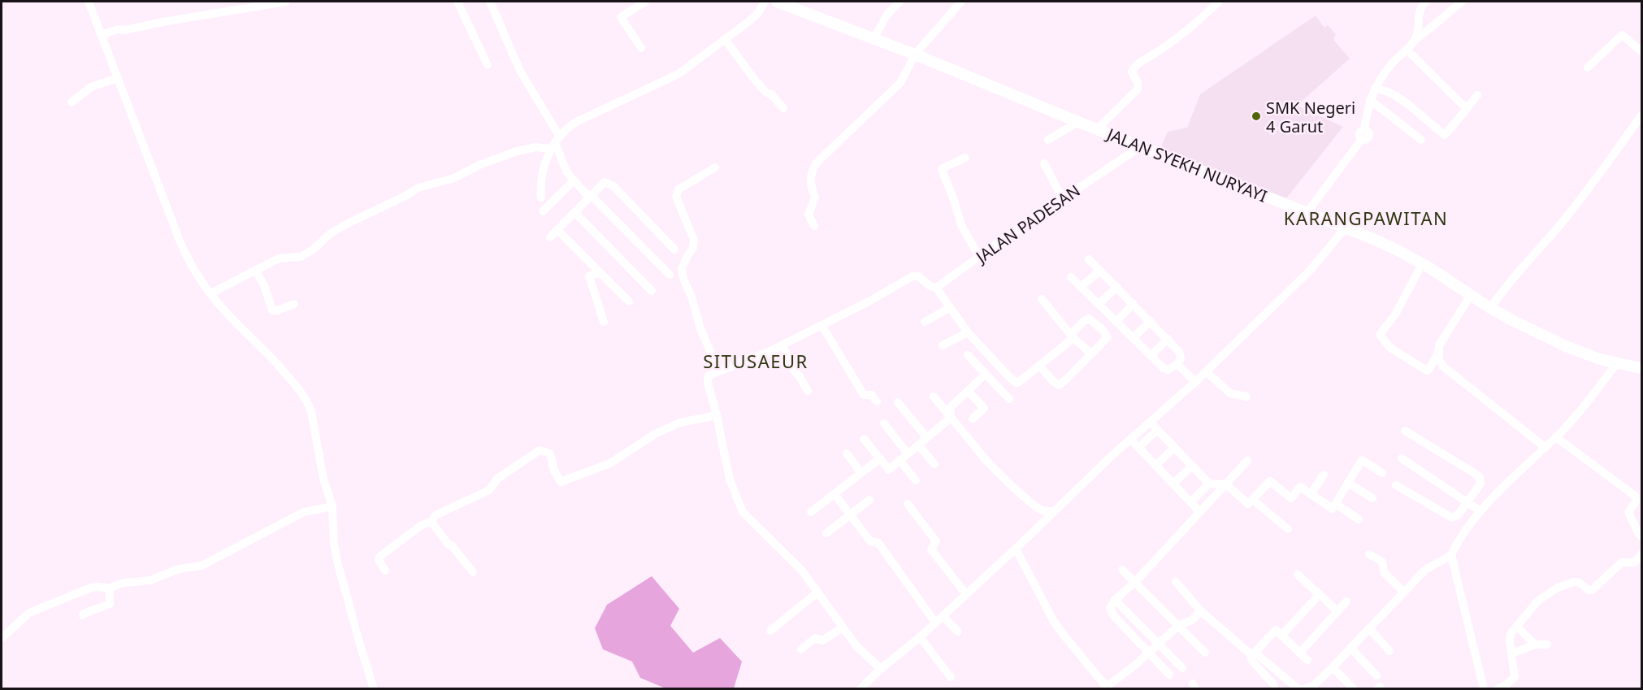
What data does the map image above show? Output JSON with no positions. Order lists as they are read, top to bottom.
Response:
{
  "streets": {
    "main road": ["JALAN SYEKH NURYAYI"],
    "street": ["JALAN PADESAN"]
  },
  "crossings": [
    ["JALAN SYEKH NURYAYI", "JALAN PADESAN"]
  ],
  "districts": ["KARANGPAWITAN", "SITUSAEUR"],
  "places": ["SMK Negeri 4 Garut"]
}
